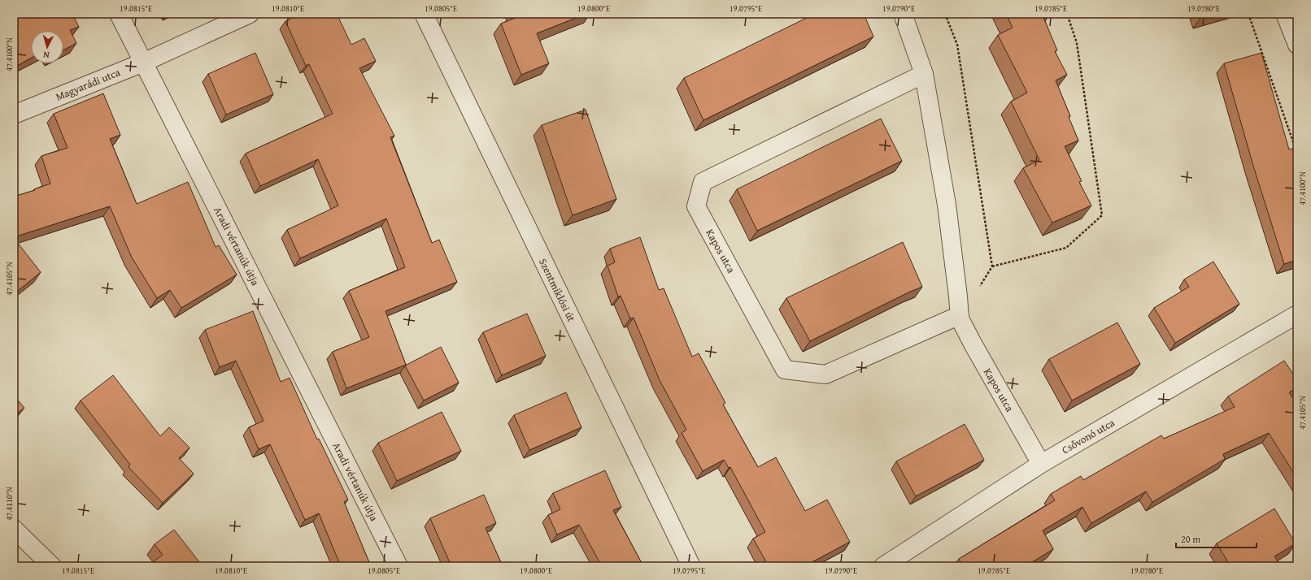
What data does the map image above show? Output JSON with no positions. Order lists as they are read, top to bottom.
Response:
{
  "streets": {
    "street": [
      "Magyarádi utca",
      "Aradi vértanúk útja",
      "Kapos utca",
      "Szentmiklósi út",
      "Csővonó utca"
    ]
  },
  "crossings": [
    ["Magyarádi utca", "Aradi vértanúk útja"],
    ["Kapos utca", "Csővonó utca"]
  ],
  "scale_bar": "20 m",
  "north": "bottom",
  "coordinates": [
    "19.0815°E",
    "19.0810°E",
    "19.0805°E",
    "19.0800°E",
    "19.0795°E",
    "19.0790°E",
    "19.0785°E",
    "19.0780°E",
    "47.4100°N",
    "47.4105°N",
    "47.4110°N"
  ]
}
